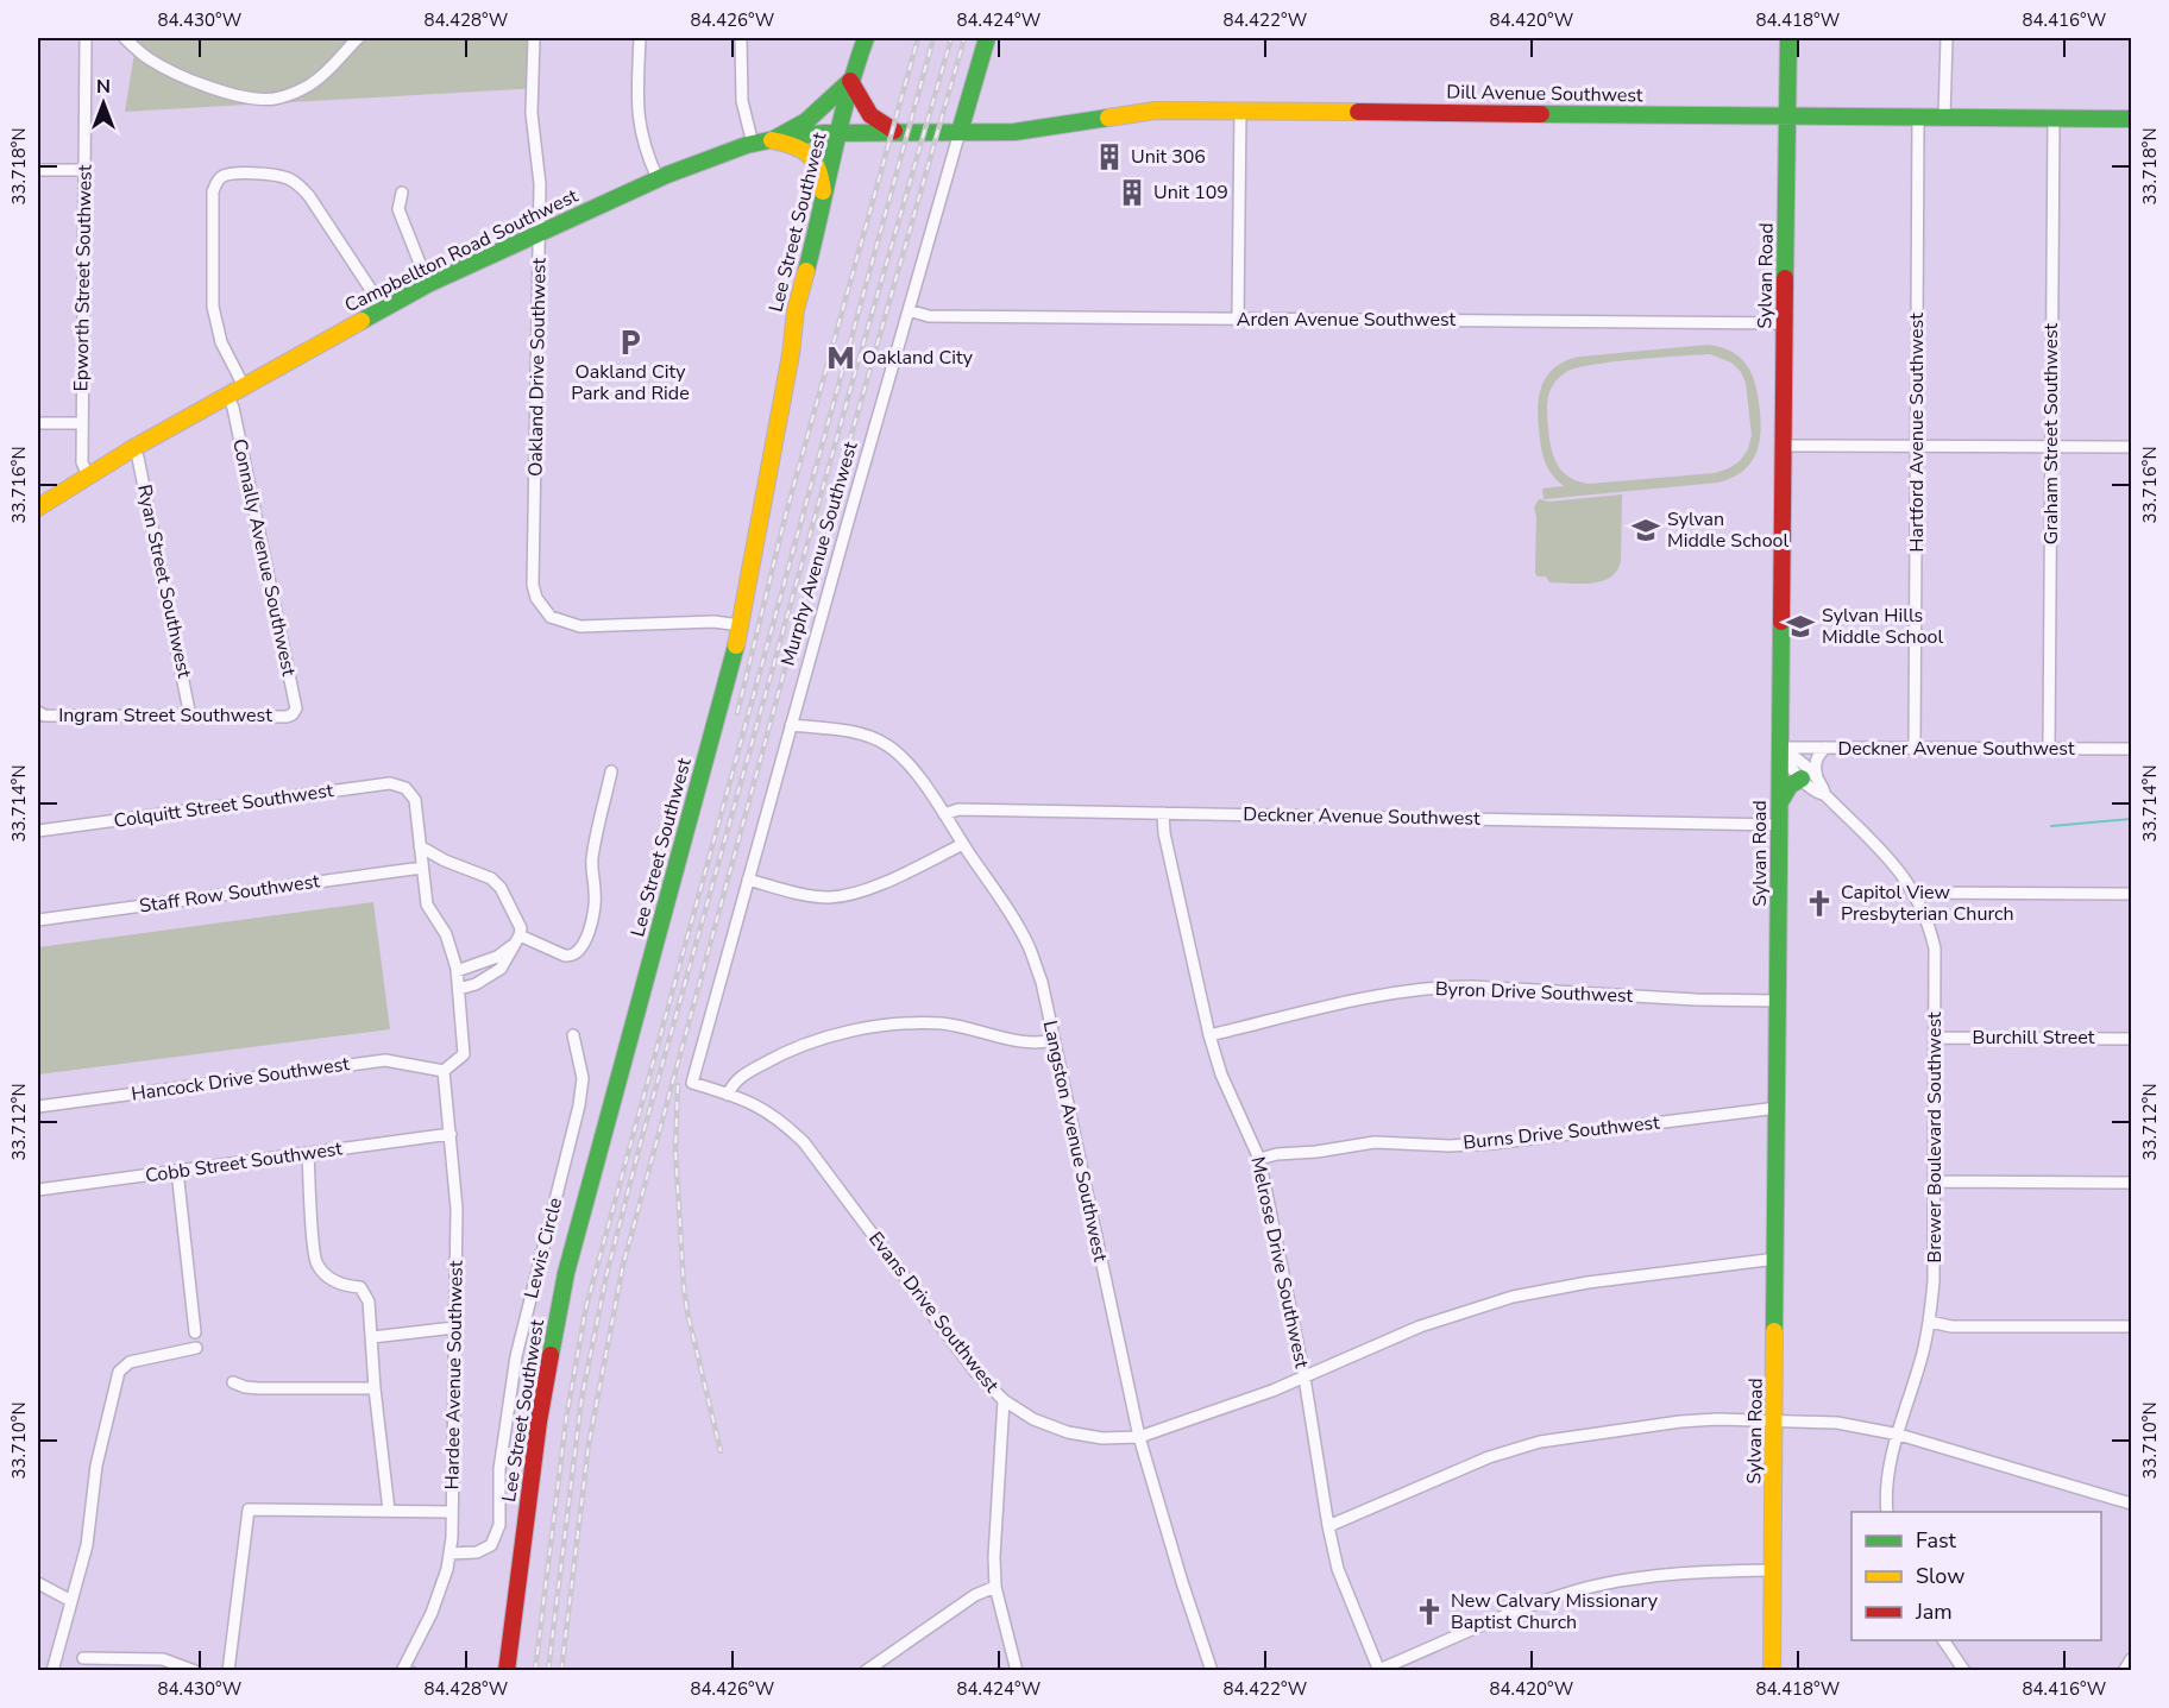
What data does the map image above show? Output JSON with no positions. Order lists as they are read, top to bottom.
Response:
{
  "streets": {
    "main road": [
      "Dill Avenue Southwest",
      "Lee Street Southwest",
      "Campbellton Road Southwest",
      "Sylvan Road",
      "Murphy Avenue Southwest"
    ],
    "street": [
      "Epworth Street Southwest",
      "Arden Avenue Southwest",
      "Oakland Drive Southwest",
      "Hartford Avenue Southwest",
      "Graham Street Southwest",
      "Connally Avenue Southwest",
      "Ryan Street Southwest",
      "Ingram Street Southwest",
      "Deckner Avenue Southwest",
      "Colquitt Street Southwest",
      "Staff Row Southwest",
      "Byron Drive Southwest",
      "Burchill Street",
      "Hancock Drive Southwest",
      "Burns Drive Southwest",
      "Brewer Boulevard Southwest",
      "Langston Avenue Southwest",
      "Cobb Street Southwest",
      "Lewis Circle",
      "Melrose Drive Southwest",
      "Evans Drive Southwest",
      "Hardee Avenue Southwest"
    ]
  },
  "crossings": [
    ["Dill Avenue Southwest", "Campbellton Road Southwest"],
    ["Dill Avenue Southwest", "Sylvan Road"],
    ["Dill Avenue Southwest", "Hartford Avenue Southwest"],
    ["Dill Avenue Southwest", "Graham Street Southwest"],
    ["Dill Avenue Southwest", "Murphy Avenue Southwest"],
    ["Lee Street Southwest", "Campbellton Road Southwest"],
    ["Lee Street Southwest", "Oakland Drive Southwest"],
    ["Campbellton Road Southwest", "Epworth Street Southwest"],
    ["Campbellton Road Southwest", "Oakland Drive Southwest"],
    ["Campbellton Road Southwest", "Connally Avenue Southwest"],
    ["Campbellton Road Southwest", "Ryan Street Southwest"],
    ["Sylvan Road", "Arden Avenue Southwest"],
    ["Sylvan Road", "Deckner Avenue Southwest"],
    ["Sylvan Road", "Byron Drive Southwest"],
    ["Sylvan Road", "Burns Drive Southwest"],
    ["Sylvan Road", "Brewer Boulevard Southwest"],
    ["Arden Avenue Southwest", "Murphy Avenue Southwest"],
    ["Hartford Avenue Southwest", "Deckner Avenue Southwest"],
    ["Graham Street Southwest", "Deckner Avenue Southwest"],
    ["Murphy Avenue Southwest", "Langston Avenue Southwest"],
    ["Murphy Avenue Southwest", "Evans Drive Southwest"],
    ["Connally Avenue Southwest", "Ingram Street Southwest"],
    ["Ryan Street Southwest", "Ingram Street Southwest"],
    ["Deckner Avenue Southwest", "Brewer Boulevard Southwest"],
    ["Deckner Avenue Southwest", "Langston Avenue Southwest"],
    ["Deckner Avenue Southwest", "Melrose Drive Southwest"],
    ["Byron Drive Southwest", "Melrose Drive Southwest"],
    ["Burchill Street", "Brewer Boulevard Southwest"],
    ["Hancock Drive Southwest", "Hardee Avenue Southwest"],
    ["Burns Drive Southwest", "Melrose Drive Southwest"],
    ["Cobb Street Southwest", "Hardee Avenue Southwest"],
    ["Lewis Circle", "Hardee Avenue Southwest"]
  ],
  "places": {
    "building": ["Unit 306", "Unit 109"],
    "parking": ["Oakland City Park and Ride"],
    "metro station": ["Oakland City"],
    "school or university": ["Sylvan Middle School", "Sylvan Hills Middle School"],
    "church": ["Capitol View Presbyterian Church", "New Calvary Missionary Baptist Church"]
  },
  "legend": ["Fast", "Slow", "Jam"],
  "north": "top",
  "coordinates": [
    "84.430°W",
    "84.428°W",
    "84.426°W",
    "84.424°W",
    "84.422°W",
    "84.420°W",
    "84.418°W",
    "84.416°W",
    "33.718°N",
    "33.716°N",
    "33.714°N",
    "33.712°N",
    "33.710°N"
  ]
}
